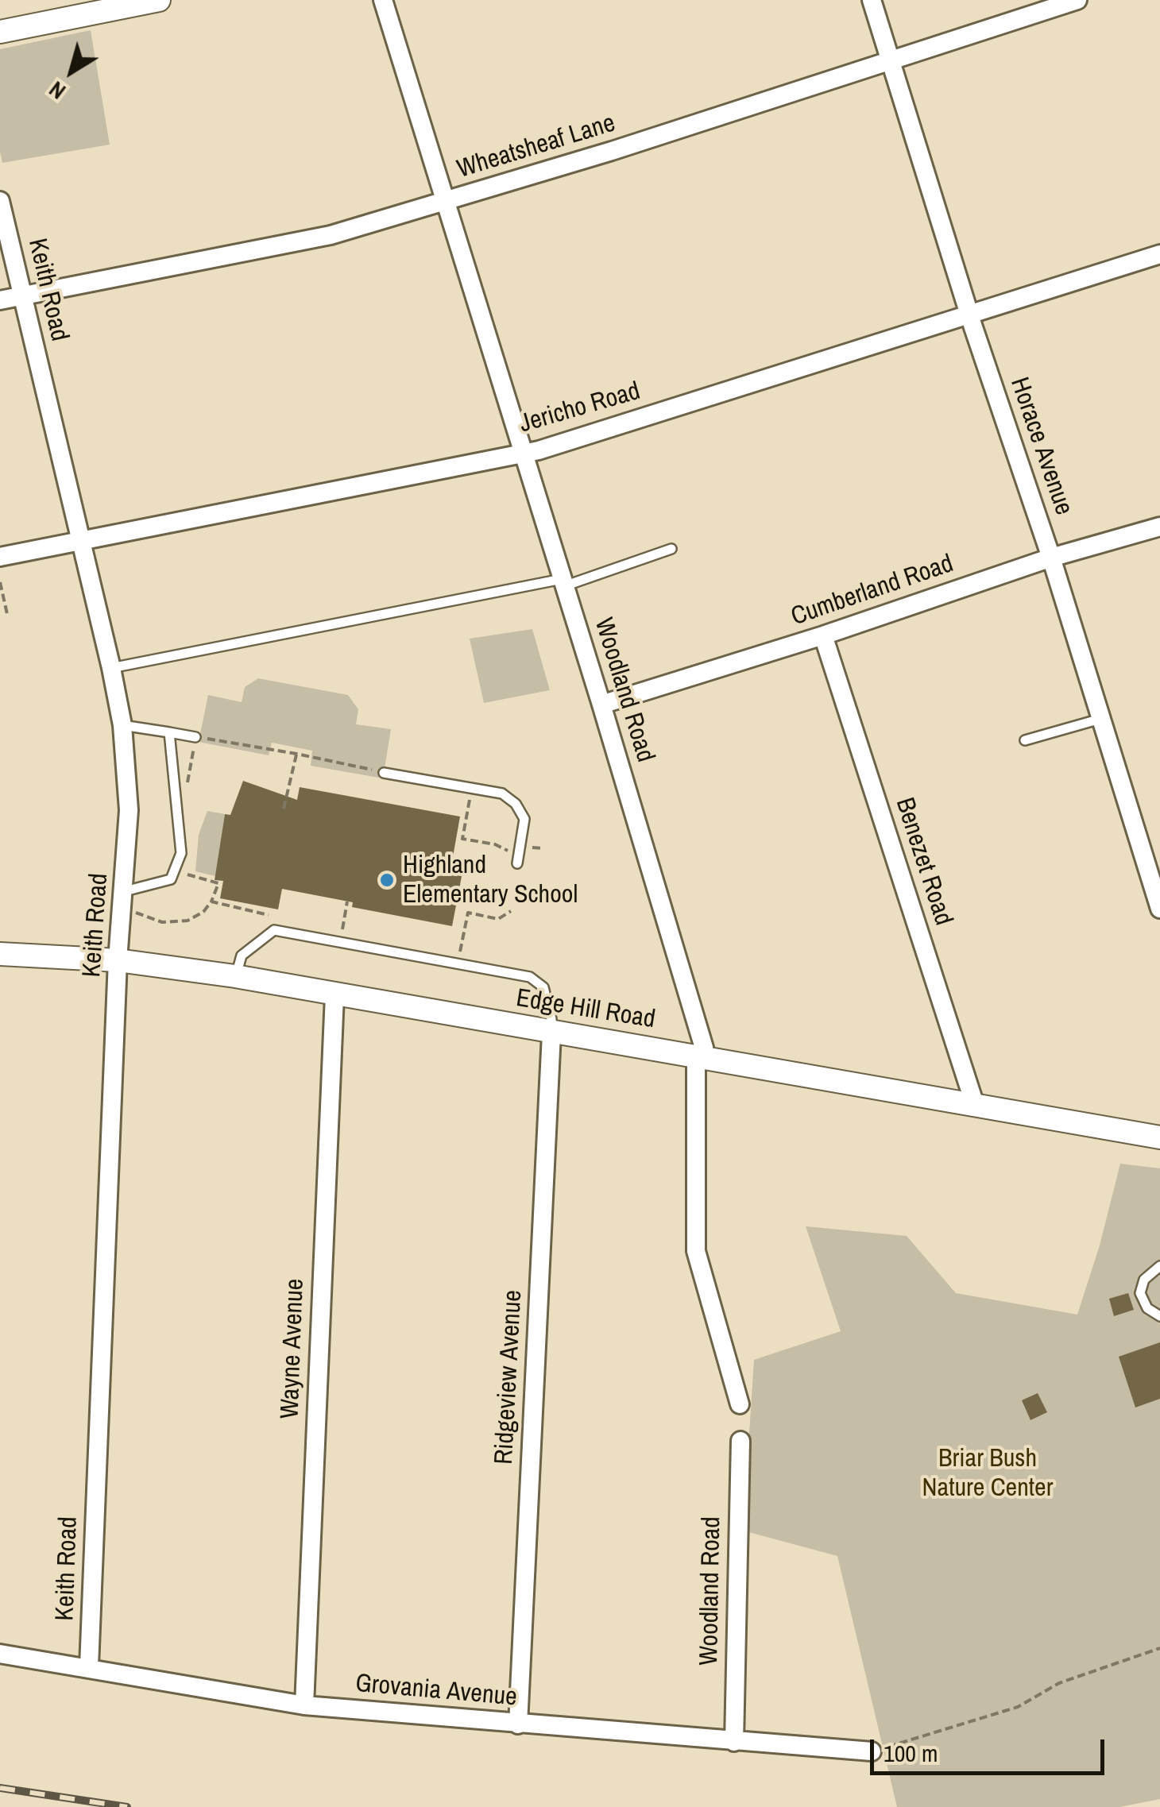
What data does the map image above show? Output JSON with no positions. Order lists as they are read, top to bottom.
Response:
{
  "streets": {
    "street": [
      "Wheatsheaf Lane",
      "Keith Road",
      "Jericho Road",
      "Horace Avenue",
      "Cumberland Road",
      "Woodland Road",
      "Benezet Road",
      "Edge Hill Road",
      "Wayne Avenue",
      "Ridgeview Avenue",
      "Grovania Avenue"
    ]
  },
  "crossings": [
    ["Wheatsheaf Lane", "Keith Road"],
    ["Wheatsheaf Lane", "Horace Avenue"],
    ["Wheatsheaf Lane", "Woodland Road"],
    ["Keith Road", "Jericho Road"],
    ["Keith Road", "Edge Hill Road"],
    ["Keith Road", "Grovania Avenue"],
    ["Jericho Road", "Horace Avenue"],
    ["Jericho Road", "Woodland Road"],
    ["Horace Avenue", "Cumberland Road"],
    ["Cumberland Road", "Woodland Road"],
    ["Cumberland Road", "Benezet Road"],
    ["Woodland Road", "Edge Hill Road"],
    ["Woodland Road", "Grovania Avenue"],
    ["Benezet Road", "Edge Hill Road"],
    ["Edge Hill Road", "Wayne Avenue"],
    ["Edge Hill Road", "Ridgeview Avenue"],
    ["Wayne Avenue", "Grovania Avenue"],
    ["Ridgeview Avenue", "Grovania Avenue"]
  ],
  "parks": ["Briar Bush Nature Center"],
  "places": ["Highland Elementary School"],
  "scale_bar": "100 m",
  "north": "bottom left"
}
